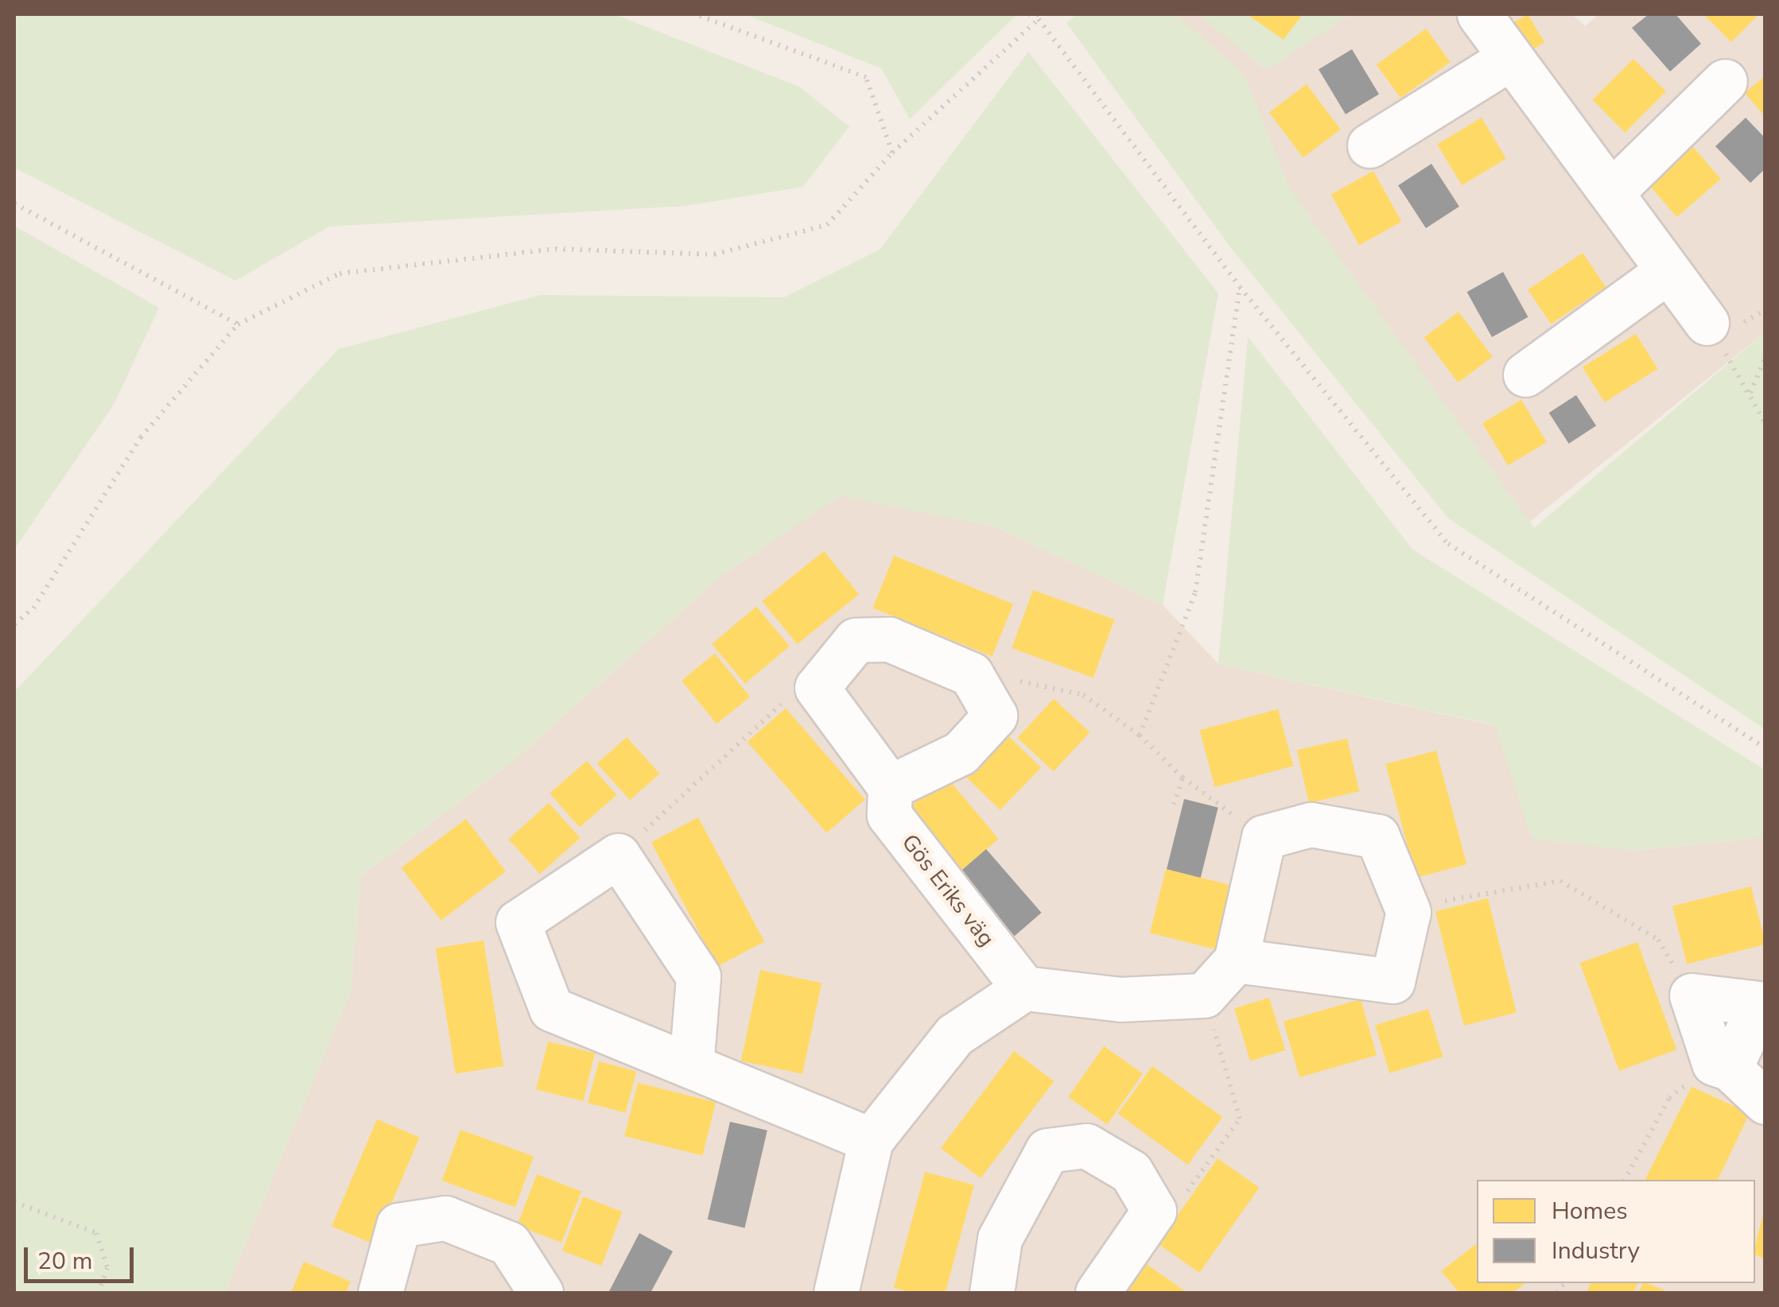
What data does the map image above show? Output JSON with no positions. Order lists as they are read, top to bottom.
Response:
{
  "streets": {
    "street": ["Gös Eriks väg"]
  },
  "legend": ["Homes", "Industry"],
  "scale_bar": "20 m"
}
